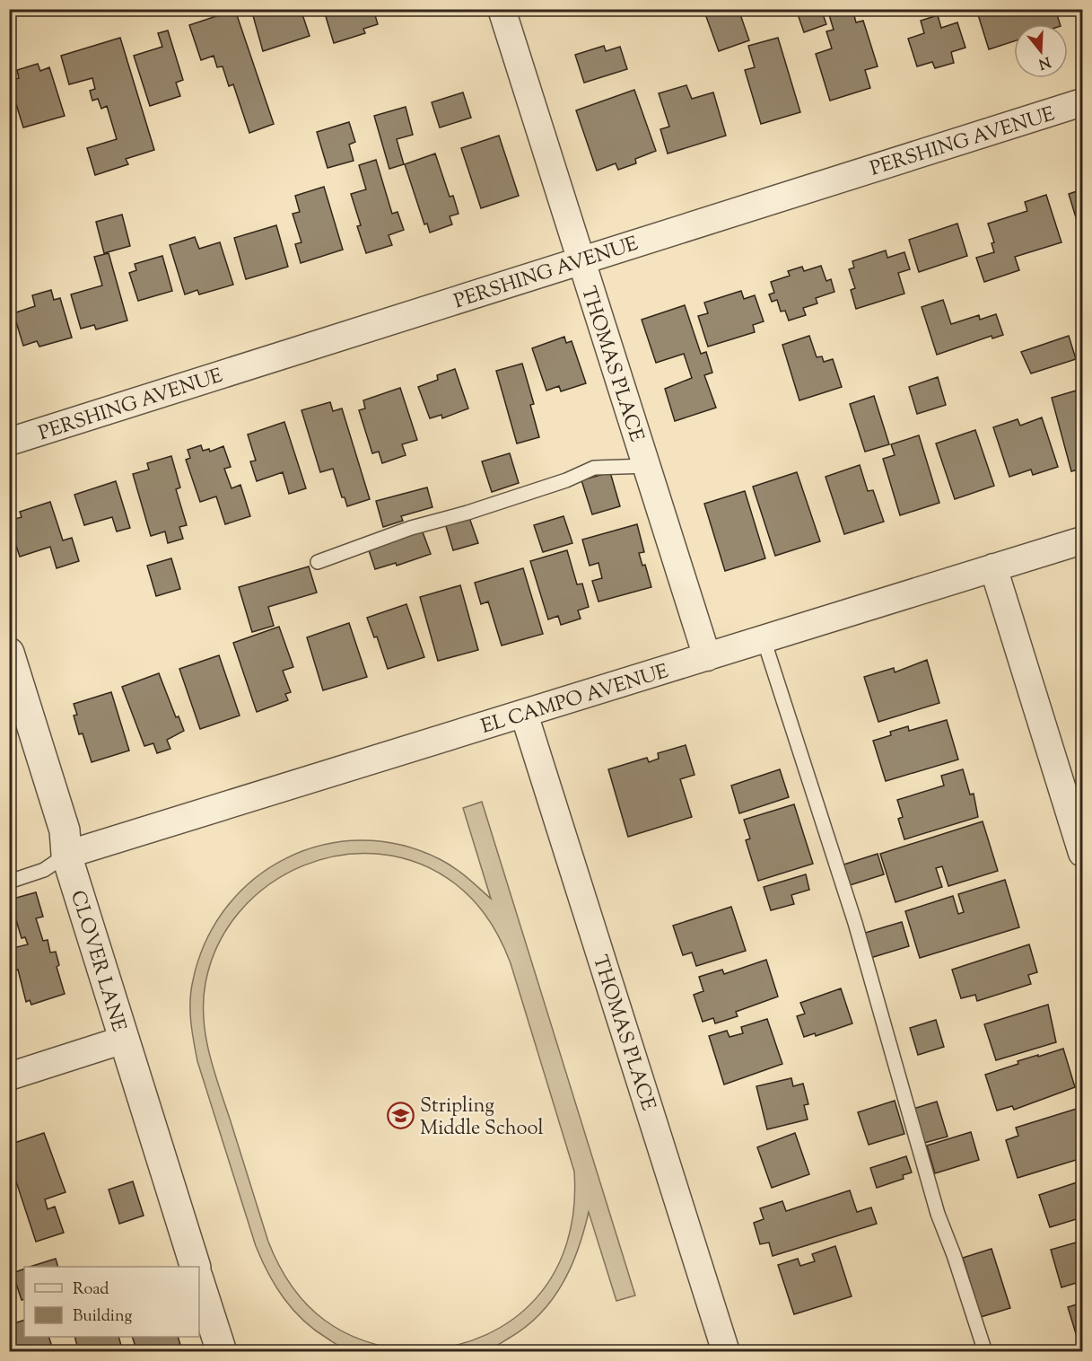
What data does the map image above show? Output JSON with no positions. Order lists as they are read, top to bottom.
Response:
{
  "streets": {
    "street": [
      "PERSHING AVENUE",
      "THOMAS PLACE",
      "EL CAMPO AVENUE",
      "CLOVER LANE"
    ]
  },
  "crossings": [
    ["PERSHING AVENUE", "THOMAS PLACE"],
    ["THOMAS PLACE", "EL CAMPO AVENUE"],
    ["EL CAMPO AVENUE", "CLOVER LANE"]
  ],
  "places": {
    "school or university": ["Stripling Middle School"]
  },
  "legend": ["Road", "Building"],
  "north": "bottom"
}
